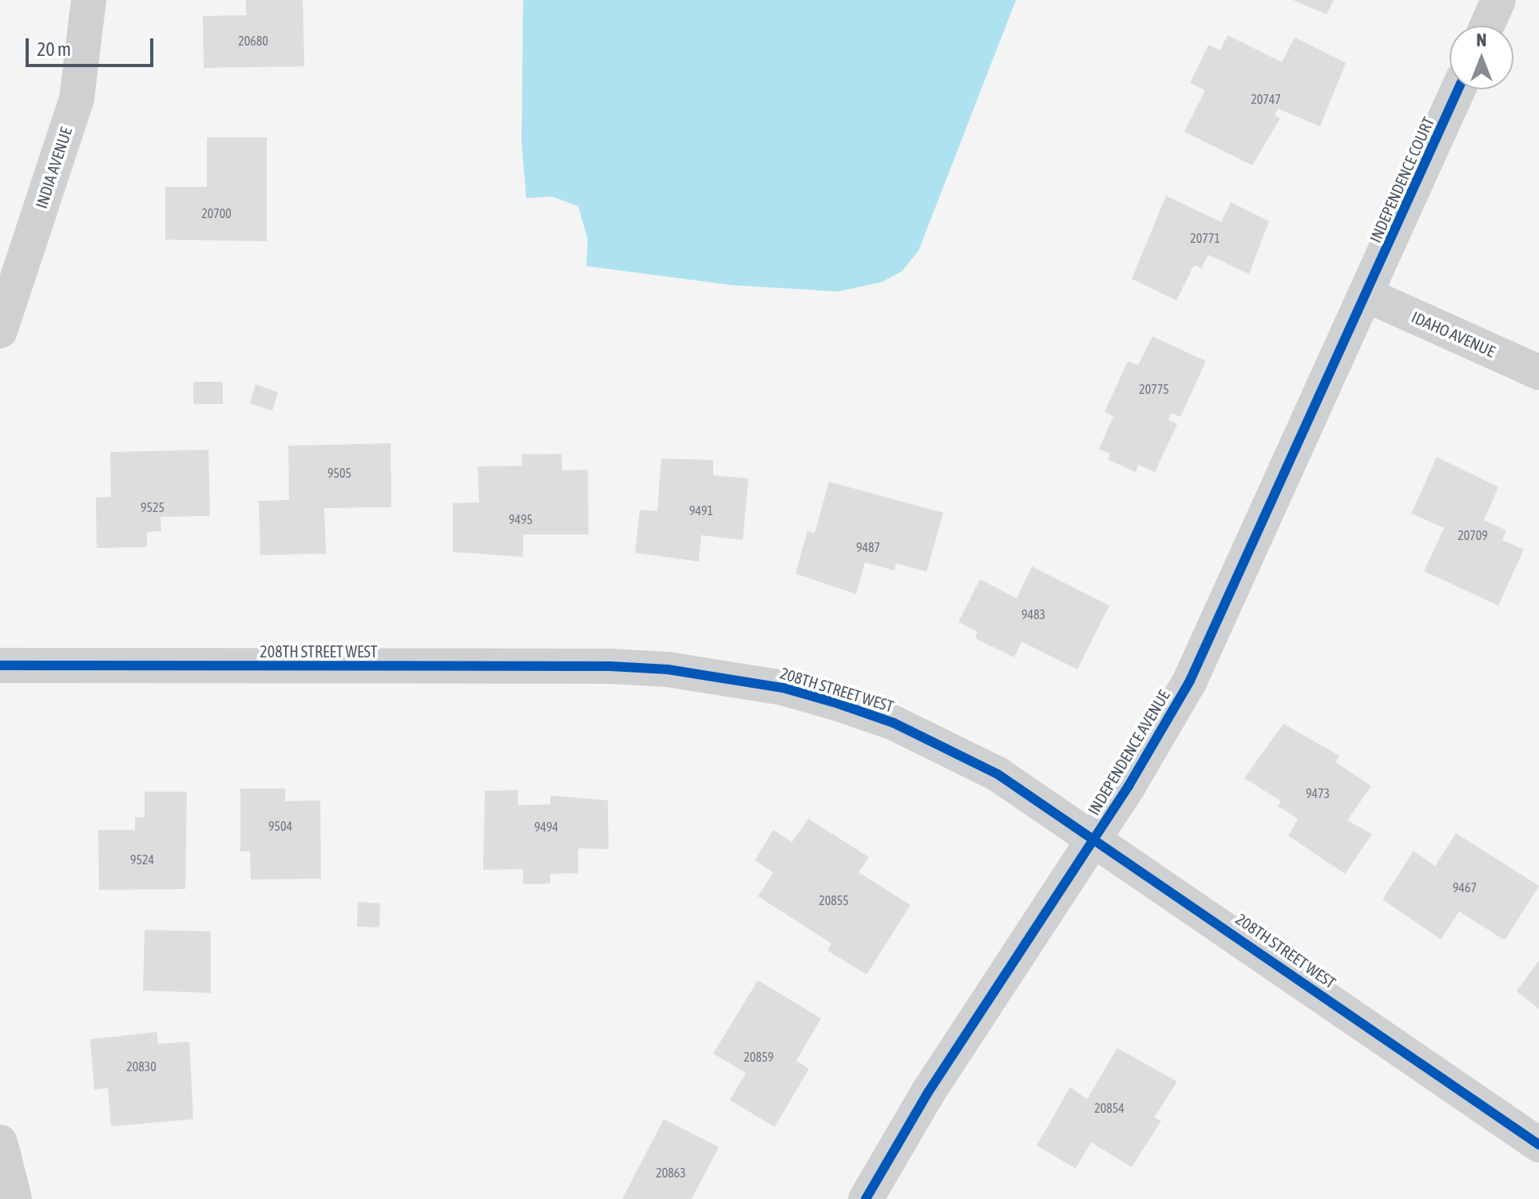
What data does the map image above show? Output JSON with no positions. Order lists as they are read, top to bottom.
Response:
{
  "streets": {
    "street": [
      "INDIA AVENUE",
      "INDEPENDENCE COURT",
      "IDAHO AVENUE",
      "208TH STREET WEST",
      "INDEPENDENCE AVENUE"
    ]
  },
  "crossings": [
    ["INDEPENDENCE COURT", "IDAHO AVENUE"],
    ["INDEPENDENCE COURT", "INDEPENDENCE AVENUE"],
    ["IDAHO AVENUE", "INDEPENDENCE AVENUE"],
    ["208TH STREET WEST", "INDEPENDENCE AVENUE"]
  ],
  "house_numbers": [
    "20680",
    "20747",
    "20700",
    "20771",
    "20775",
    "9505",
    "9525",
    "9491",
    "9495",
    "20709",
    "9487",
    "9483",
    "9473",
    "9504",
    "9494",
    "9524",
    "9467",
    "20855",
    "20859",
    "20830",
    "20854",
    "20863"
  ],
  "scale_bar": "20 m",
  "north": "top"
}
